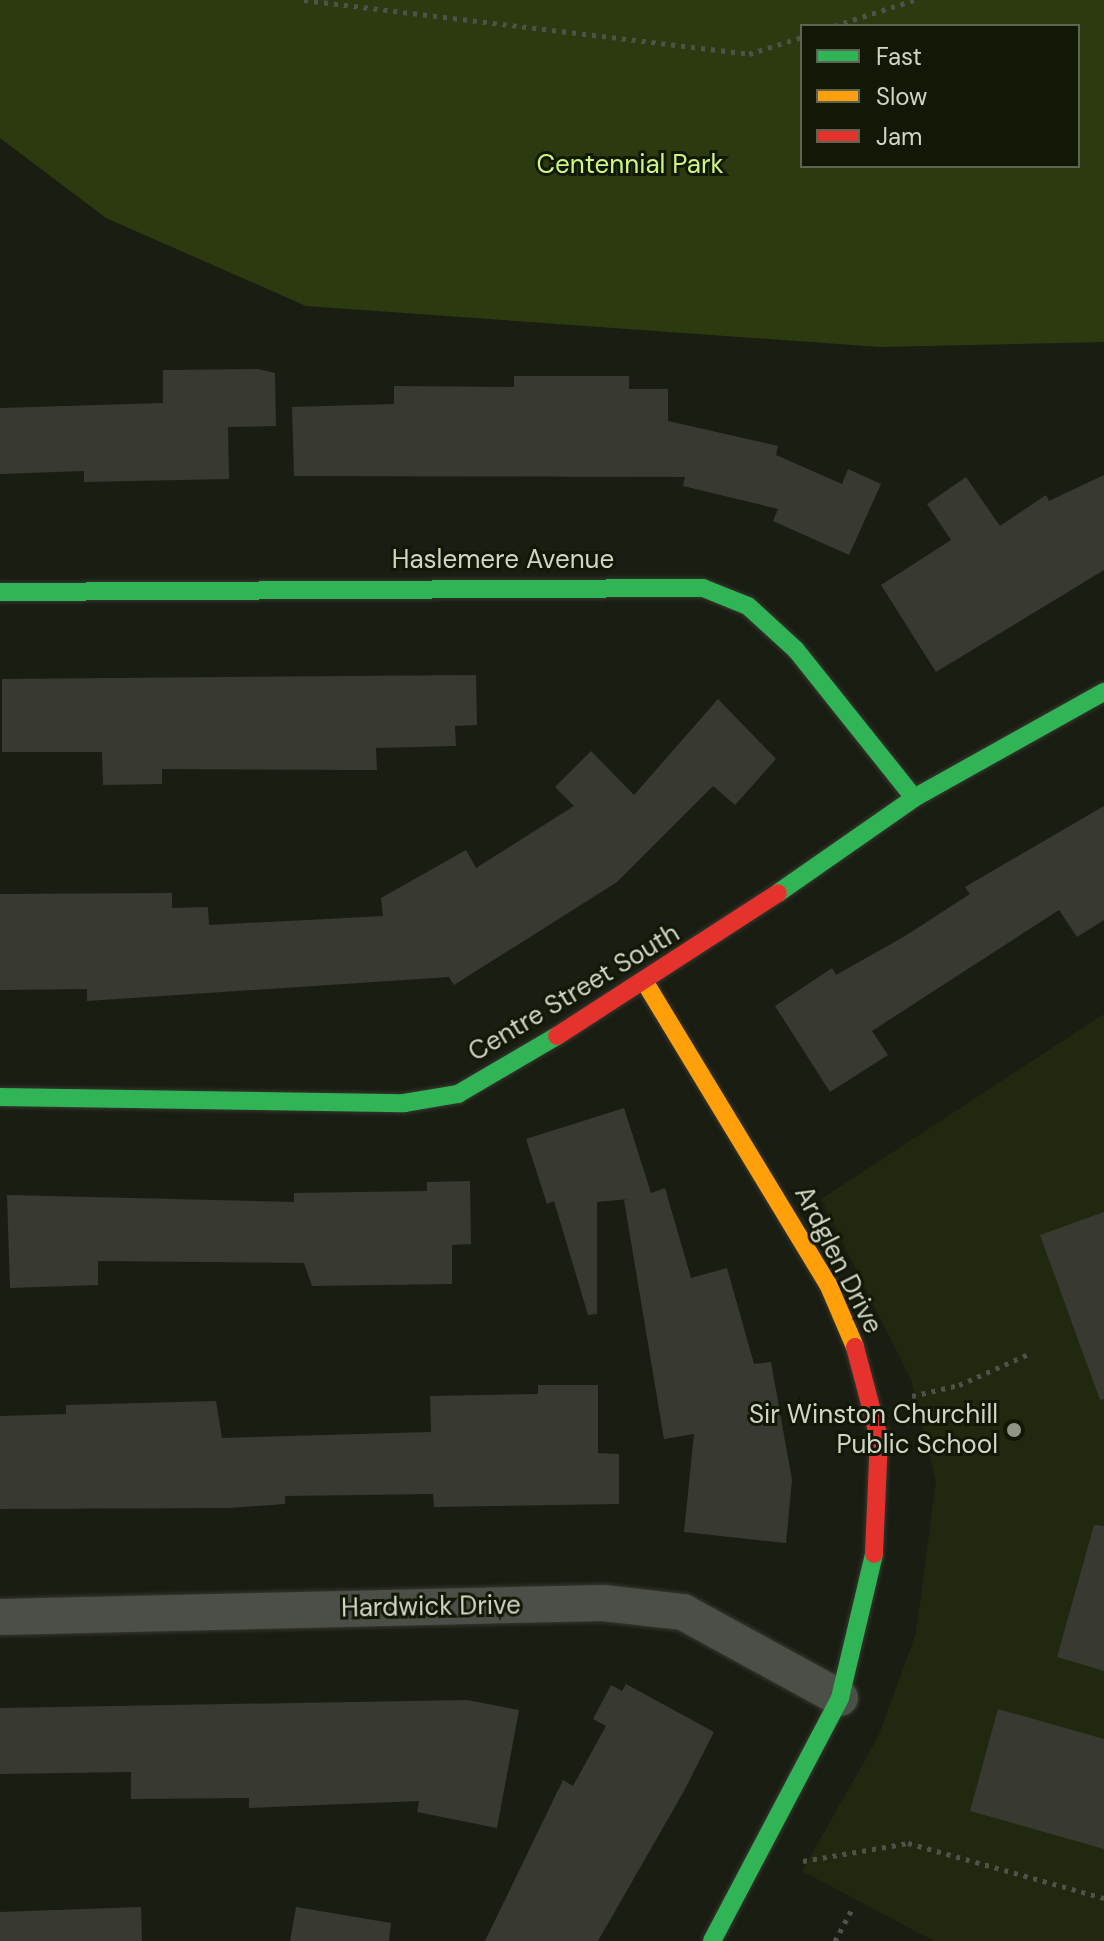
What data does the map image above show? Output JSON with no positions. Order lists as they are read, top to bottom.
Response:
{
  "streets": {
    "street": [
      "Haslemere Avenue",
      "Centre Street South",
      "Ardglen Drive",
      "Hardwick Drive"
    ]
  },
  "crossings": [
    ["Haslemere Avenue", "Centre Street South"],
    ["Centre Street South", "Ardglen Drive"],
    ["Ardglen Drive", "Hardwick Drive"]
  ],
  "parks": ["Centennial Park"],
  "places": ["Sir Winston Churchill Public School"],
  "legend": ["Fast", "Slow", "Jam"]
}
